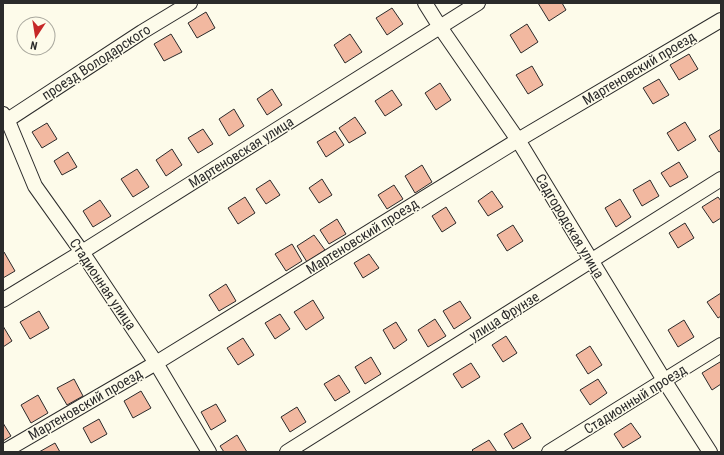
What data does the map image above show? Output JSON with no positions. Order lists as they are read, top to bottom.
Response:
{
  "streets": {
    "street": [
      "проезд Володарского",
      "Мартеновский проезд",
      "Мартеновская улица",
      "Садгородская улица",
      "Стадионная улица",
      "улица Фрунзе",
      "Стадионный проезд"
    ]
  },
  "crossings": [
    ["проезд Володарского", "Стадионная улица"],
    ["Мартеновский проезд", "Садгородская улица"],
    ["Мартеновский проезд", "Стадионная улица"],
    ["Мартеновская улица", "Садгородская улица"],
    ["Мартеновская улица", "Стадионная улица"],
    ["Садгородская улица", "улица Фрунзе"],
    ["Садгородская улица", "Стадионный проезд"]
  ],
  "north": "bottom"
}
